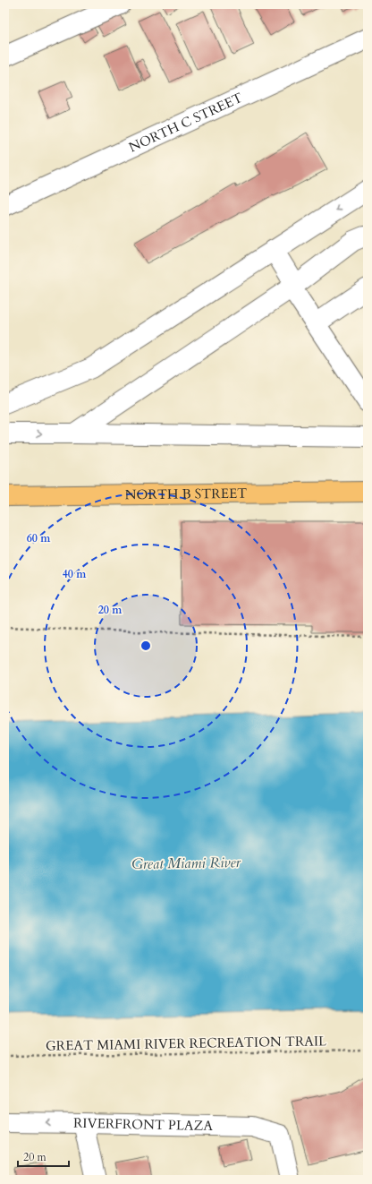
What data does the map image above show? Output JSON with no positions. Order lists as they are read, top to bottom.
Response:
{
  "streets": {
    "main road": ["NORTH B STREET"],
    "street": ["NORTH C STREET", "RIVERFRONT PLAZA"],
    "path": ["GREAT MIAMI RIVER RECREATION TRAIL"]
  },
  "water": ["Great Miami River"],
  "scale_bar": "20 m",
  "rings": ["60 m", "40 m", "20 m"]
}
